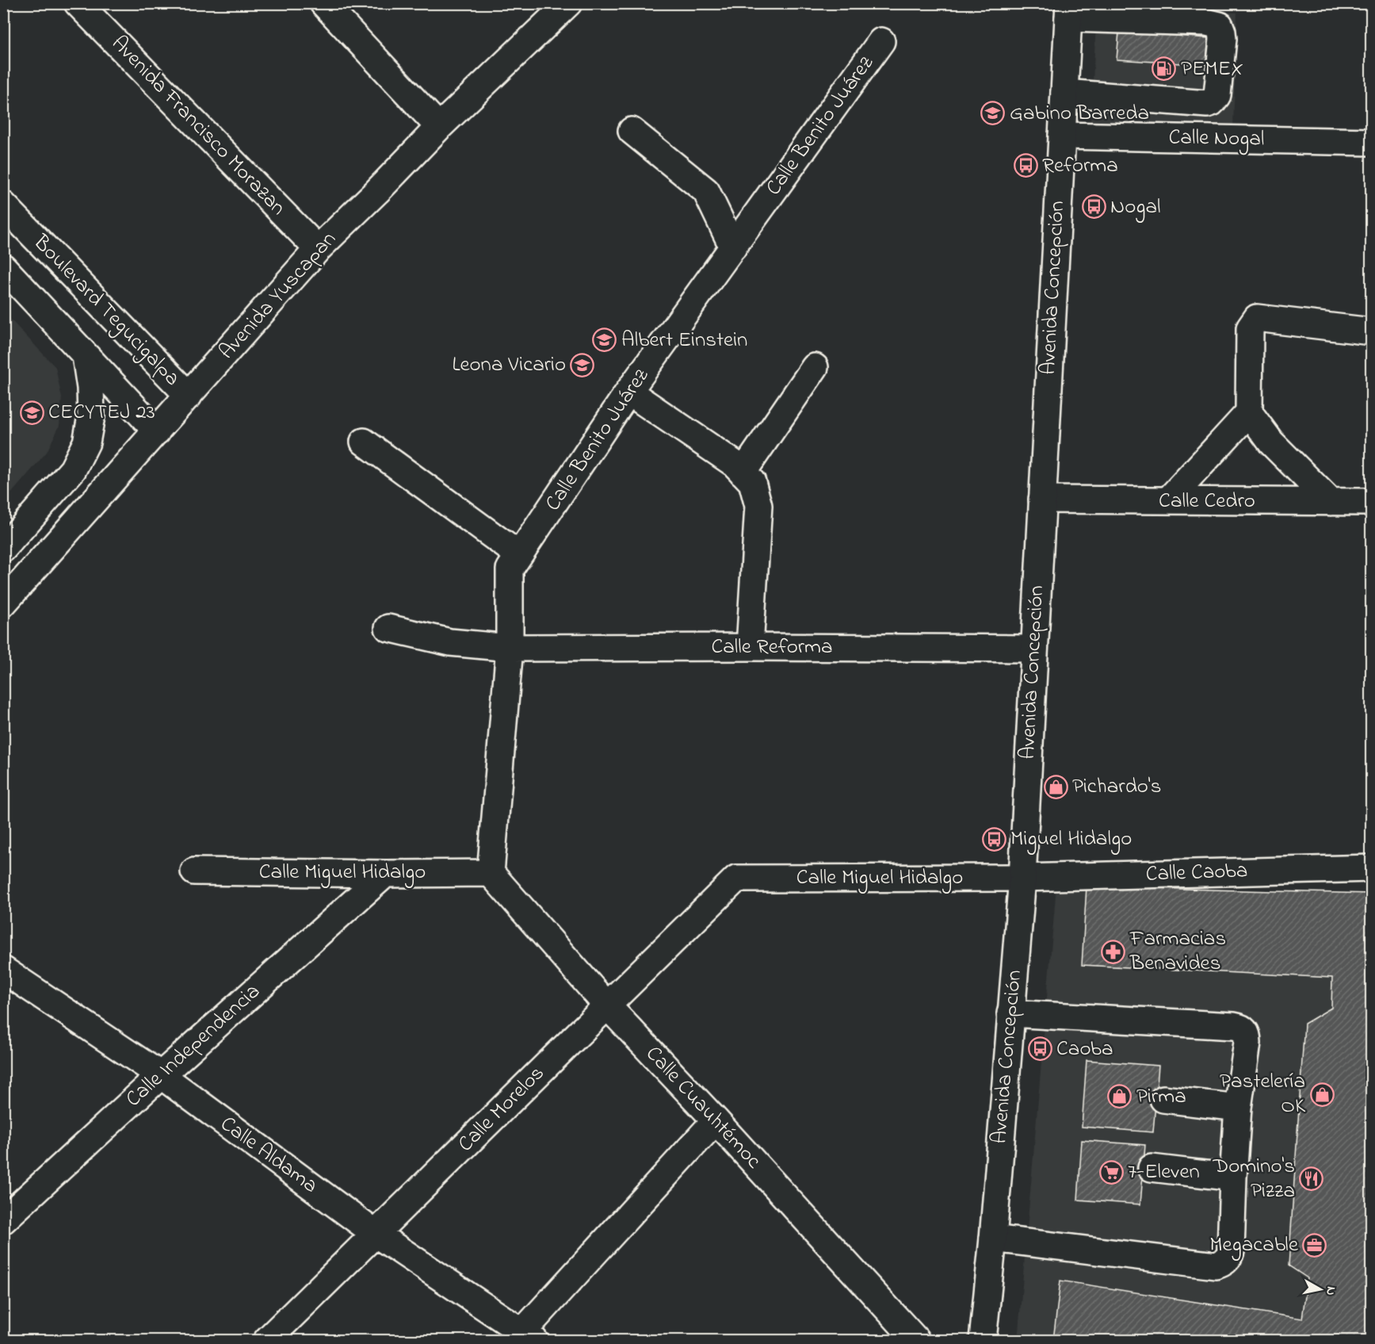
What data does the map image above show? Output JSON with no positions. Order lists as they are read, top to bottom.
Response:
{
  "streets": {
    "street": [
      "Avenida Francisco Morazan",
      "Calle Benito Juárez",
      "Calle Nogal",
      "Avenida Concepción",
      "Avenida Yuscapan",
      "Boulevard Tegucigalpa",
      "Calle Cedro",
      "Calle Reforma",
      "Calle Miguel Hidalgo",
      "Calle Caoba",
      "Calle Independencia",
      "Calle Cuauhtémoc",
      "Calle Morelos",
      "Calle Aldama"
    ]
  },
  "crossings": [
    ["Avenida Francisco Morazan", "Avenida Yuscapan"],
    ["Calle Benito Juárez", "Calle Reforma"],
    ["Calle Benito Juárez", "Calle Miguel Hidalgo"],
    ["Calle Benito Juárez", "Calle Cuauhtémoc"],
    ["Calle Nogal", "Avenida Concepción"],
    ["Avenida Concepción", "Calle Cedro"],
    ["Avenida Concepción", "Calle Reforma"],
    ["Avenida Concepción", "Calle Miguel Hidalgo"],
    ["Avenida Concepción", "Calle Caoba"],
    ["Avenida Yuscapan", "Boulevard Tegucigalpa"],
    ["Calle Miguel Hidalgo", "Calle Caoba"],
    ["Calle Miguel Hidalgo", "Calle Independencia"],
    ["Calle Miguel Hidalgo", "Calle Cuauhtémoc"],
    ["Calle Miguel Hidalgo", "Calle Morelos"],
    ["Calle Independencia", "Calle Aldama"],
    ["Calle Cuauhtémoc", "Calle Morelos"],
    ["Calle Morelos", "Calle Aldama"]
  ],
  "places": {
    "fuel station": ["PEMEX"],
    "school or university": [
      "Gabino Barreda",
      "Albert Einstein",
      "Leona Vicario",
      "CECYTEJ 23"
    ],
    "bus stop": [
      "Reforma",
      "Nogal",
      "Miguel Hidalgo",
      "Caoba"
    ],
    "shop": ["Pichardo's", "Pastelería OK", "Pirma"],
    "pharmacy": ["Farmacias Benavides"],
    "supermarket": ["7-Eleven"],
    "restaurant": ["Domino's Pizza"],
    "office": ["Megacable"]
  },
  "north": "right"
}
